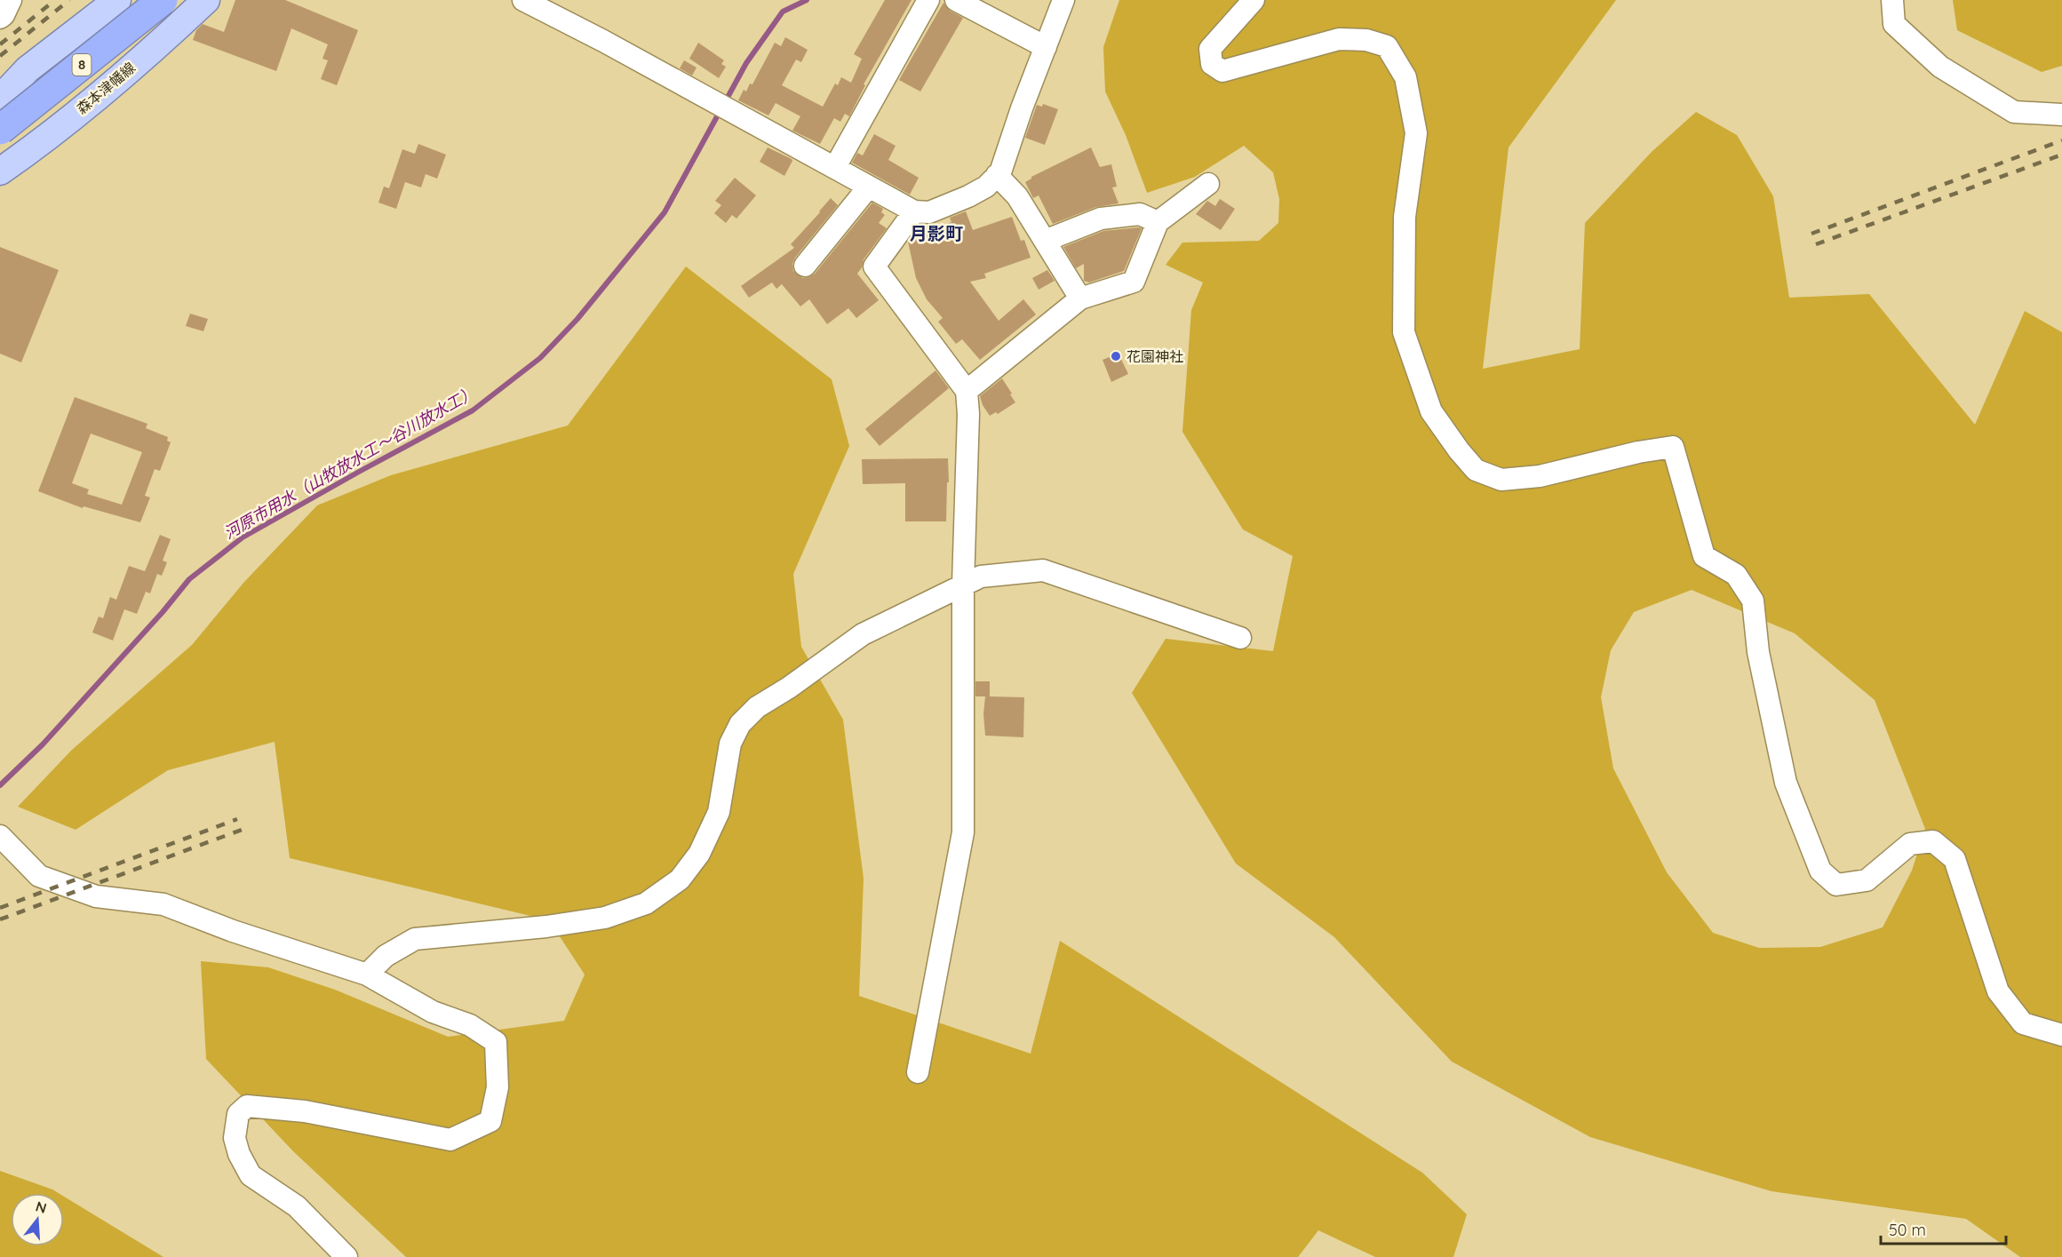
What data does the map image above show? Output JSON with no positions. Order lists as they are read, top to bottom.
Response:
{
  "streets": {
    "highway": ["8"],
    "main road": ["森本津幡線"]
  },
  "districts": ["月影町"],
  "water": ["河原市用水（山牧放水工～谷川放水工）"],
  "places": ["花園神社"],
  "scale_bar": "50 m",
  "north": "top"
}
